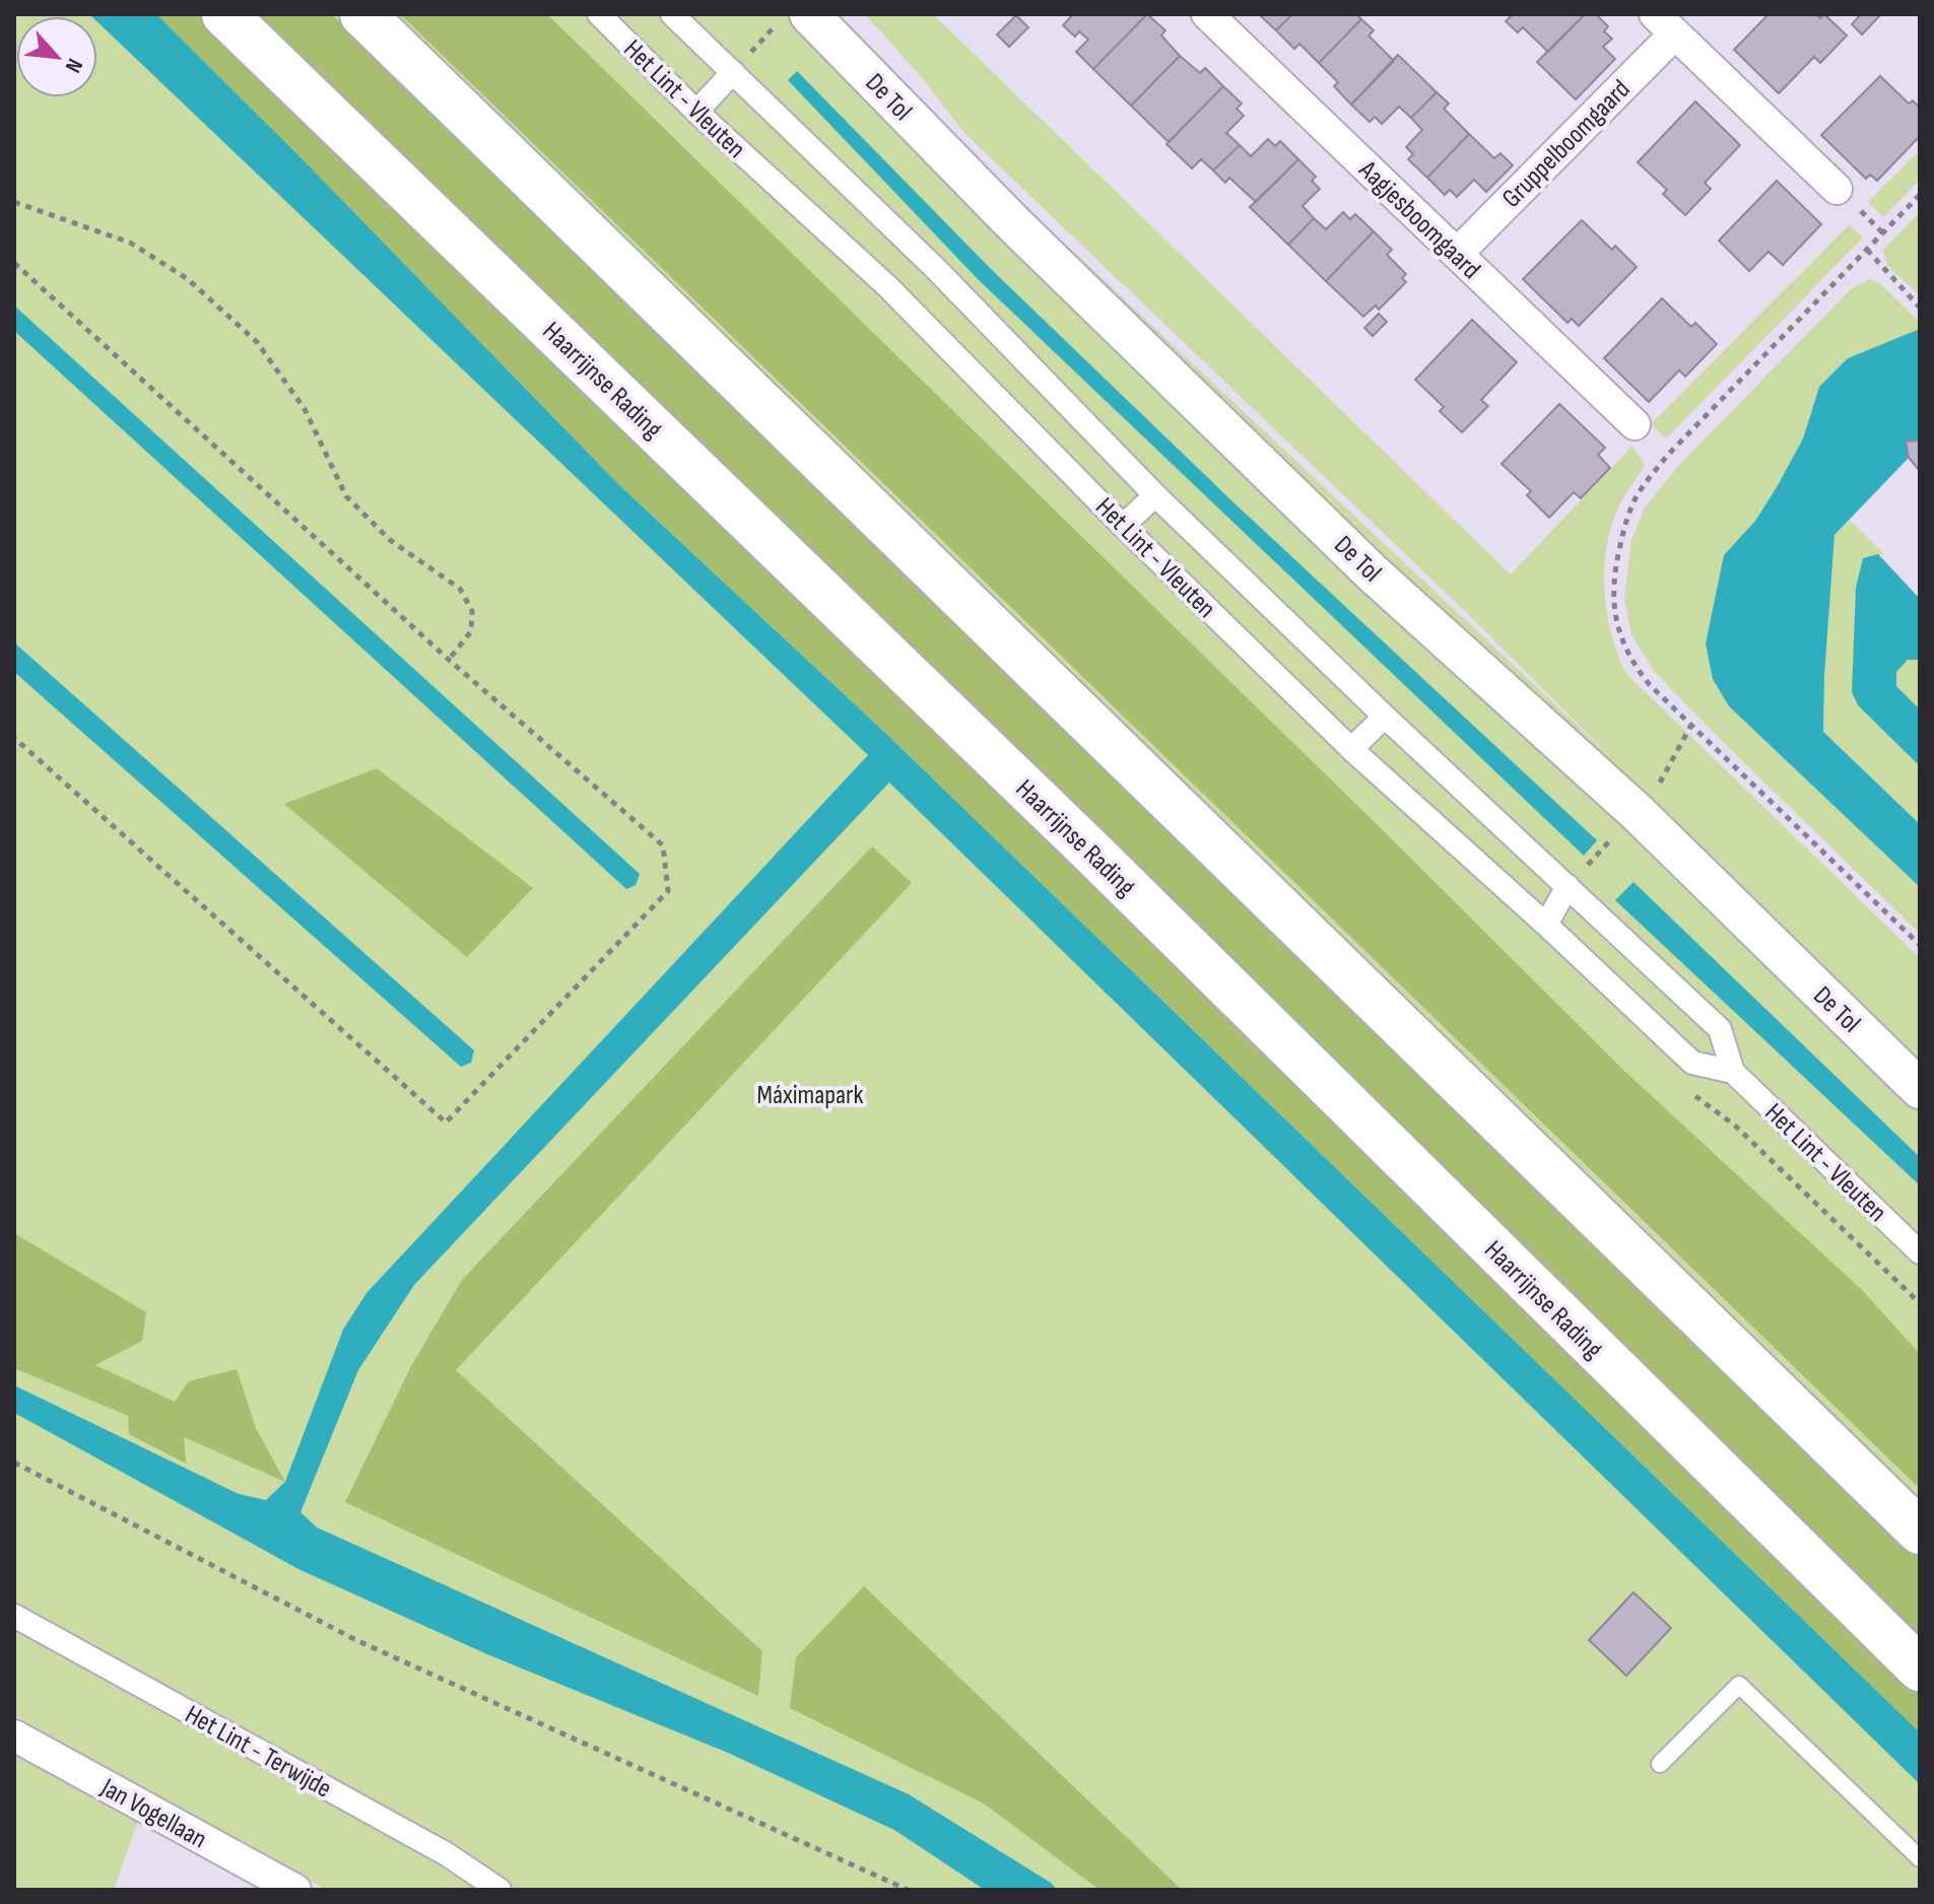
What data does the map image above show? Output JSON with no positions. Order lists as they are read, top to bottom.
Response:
{
  "streets": {
    "main road": ["Haarrijnse Rading"],
    "street": [
      "De Tol",
      "Het Lint - Vleuten",
      "Gruppelboomgaard",
      "Aagjesboomgaard",
      "Het Lint - Terwijde",
      "Jan Vogellaan"
    ]
  },
  "crossings": [
    ["Gruppelboomgaard", "Aagjesboomgaard"]
  ],
  "parks": ["Máximapark"],
  "north": "bottom right"
}
